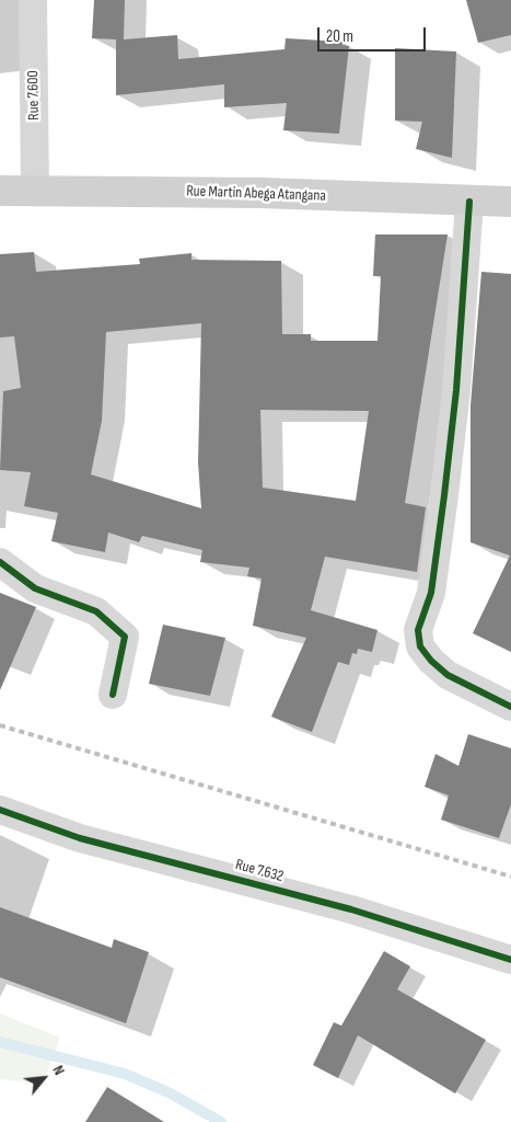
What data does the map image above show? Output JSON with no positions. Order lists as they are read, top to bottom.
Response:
{
  "streets": {
    "main road": ["Rue Martin Abega Atangana"],
    "street": ["Rue 7.600", "Rue 7.632"]
  },
  "crossings": [
    ["Rue 7.600", "Rue Martin Abega Atangana"]
  ],
  "scale_bar": "20 m",
  "north": "top right"
}
